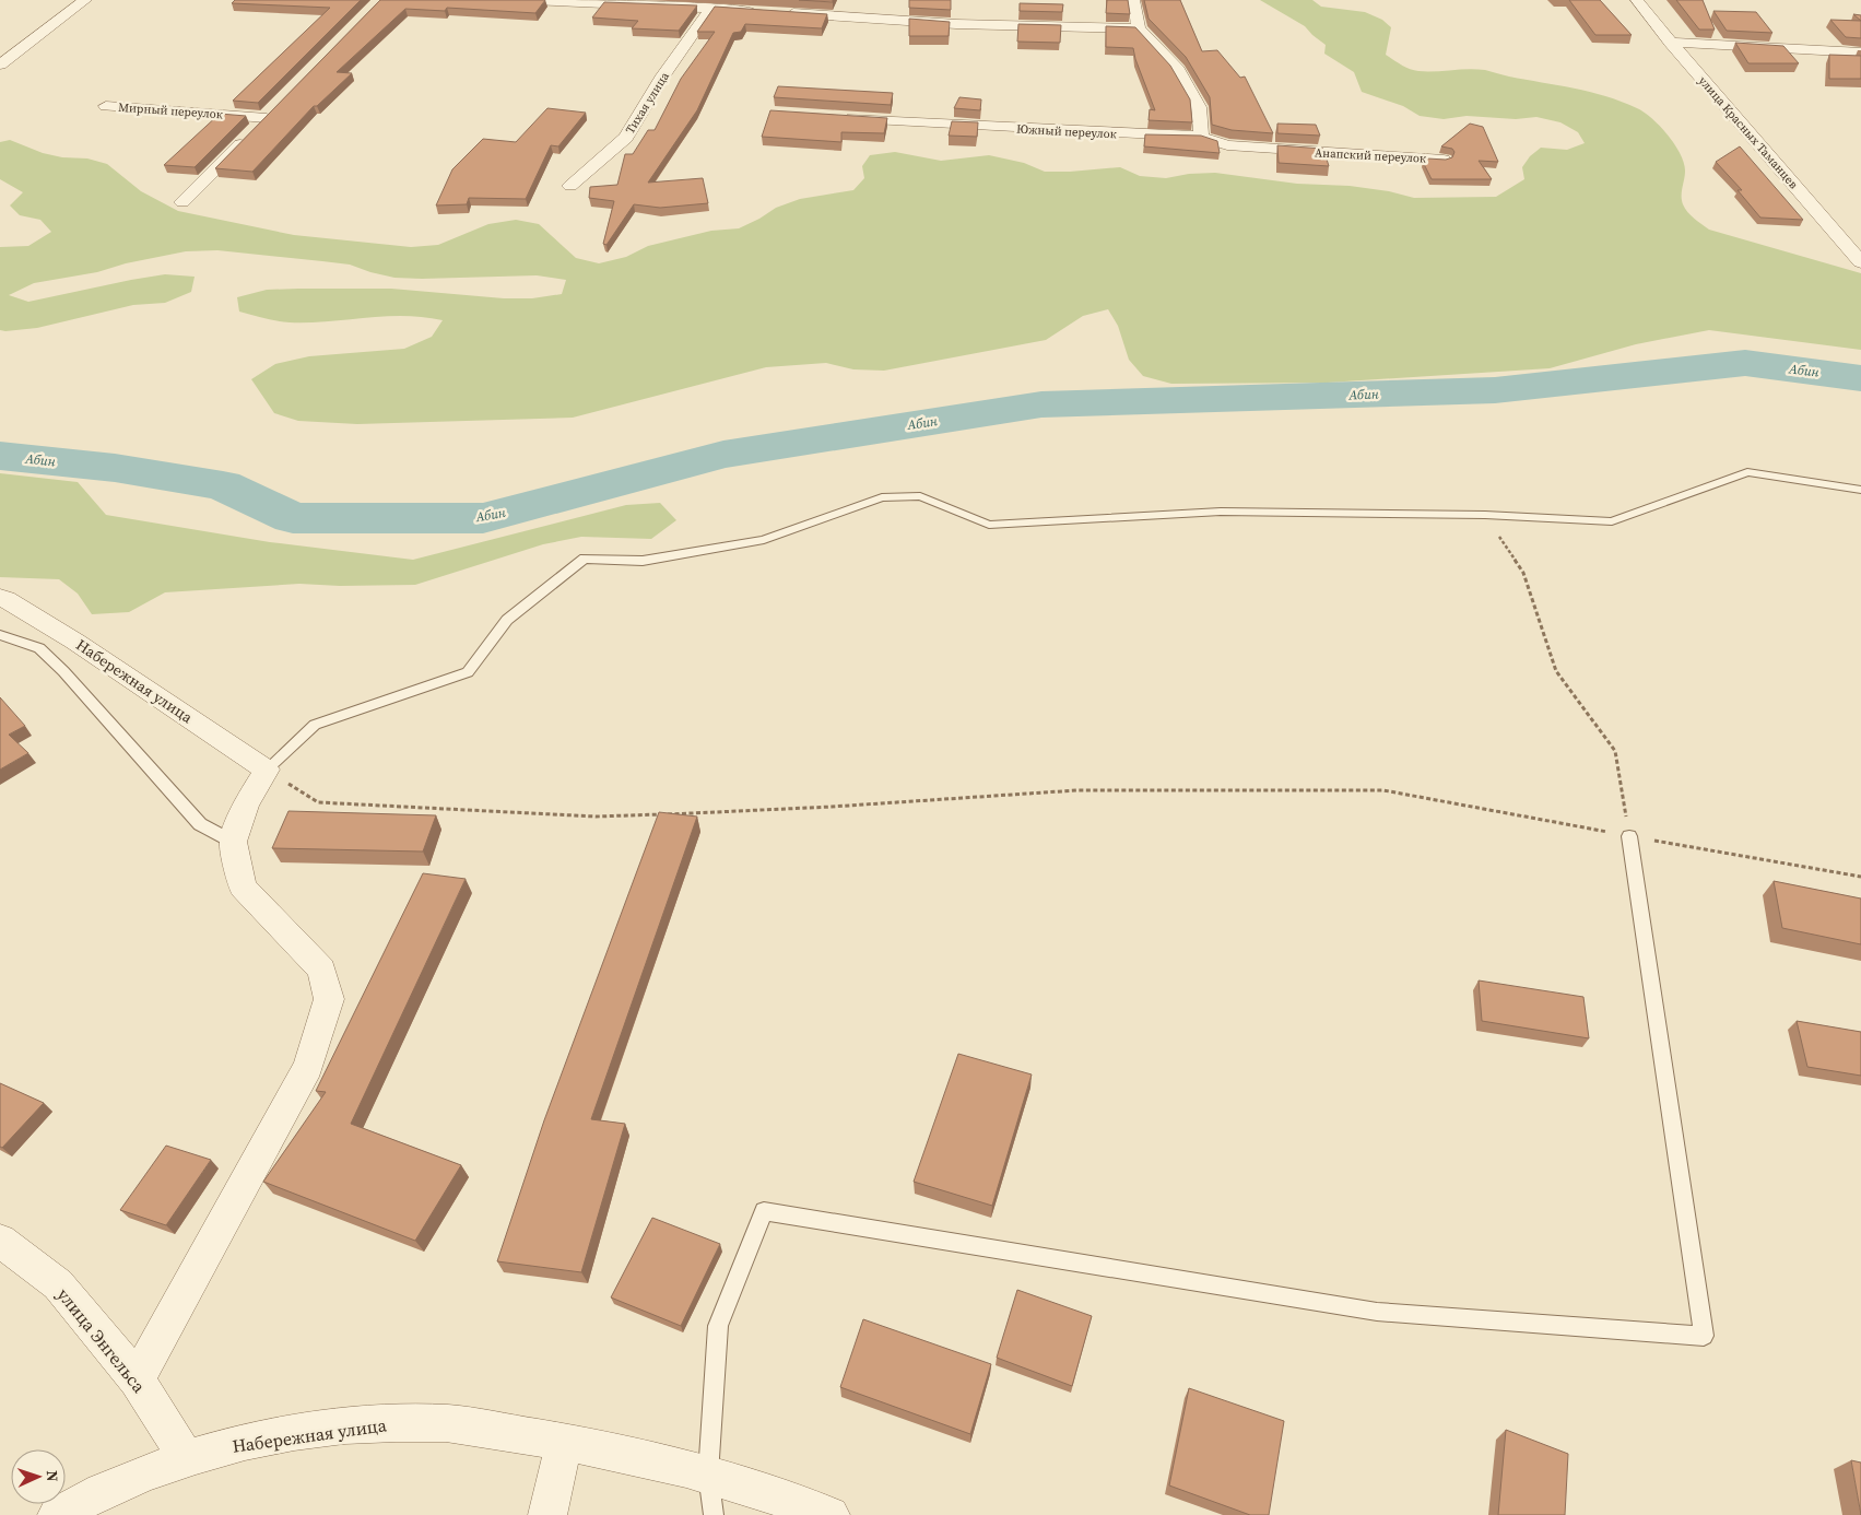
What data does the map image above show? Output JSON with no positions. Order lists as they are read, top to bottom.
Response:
{
  "streets": {
    "street": [
      "Тихая улица",
      "Мирный переулок",
      "Южный переулок",
      "улица Красных Таманцев",
      "Анапский переулок",
      "Набережная улица",
      "улица Энгельса"
    ]
  },
  "crossings": [
    ["Южный переулок", "Анапский переулок"],
    ["Набережная улица", "улица Энгельса"]
  ],
  "water": ["Абин"],
  "north": "right"
}
